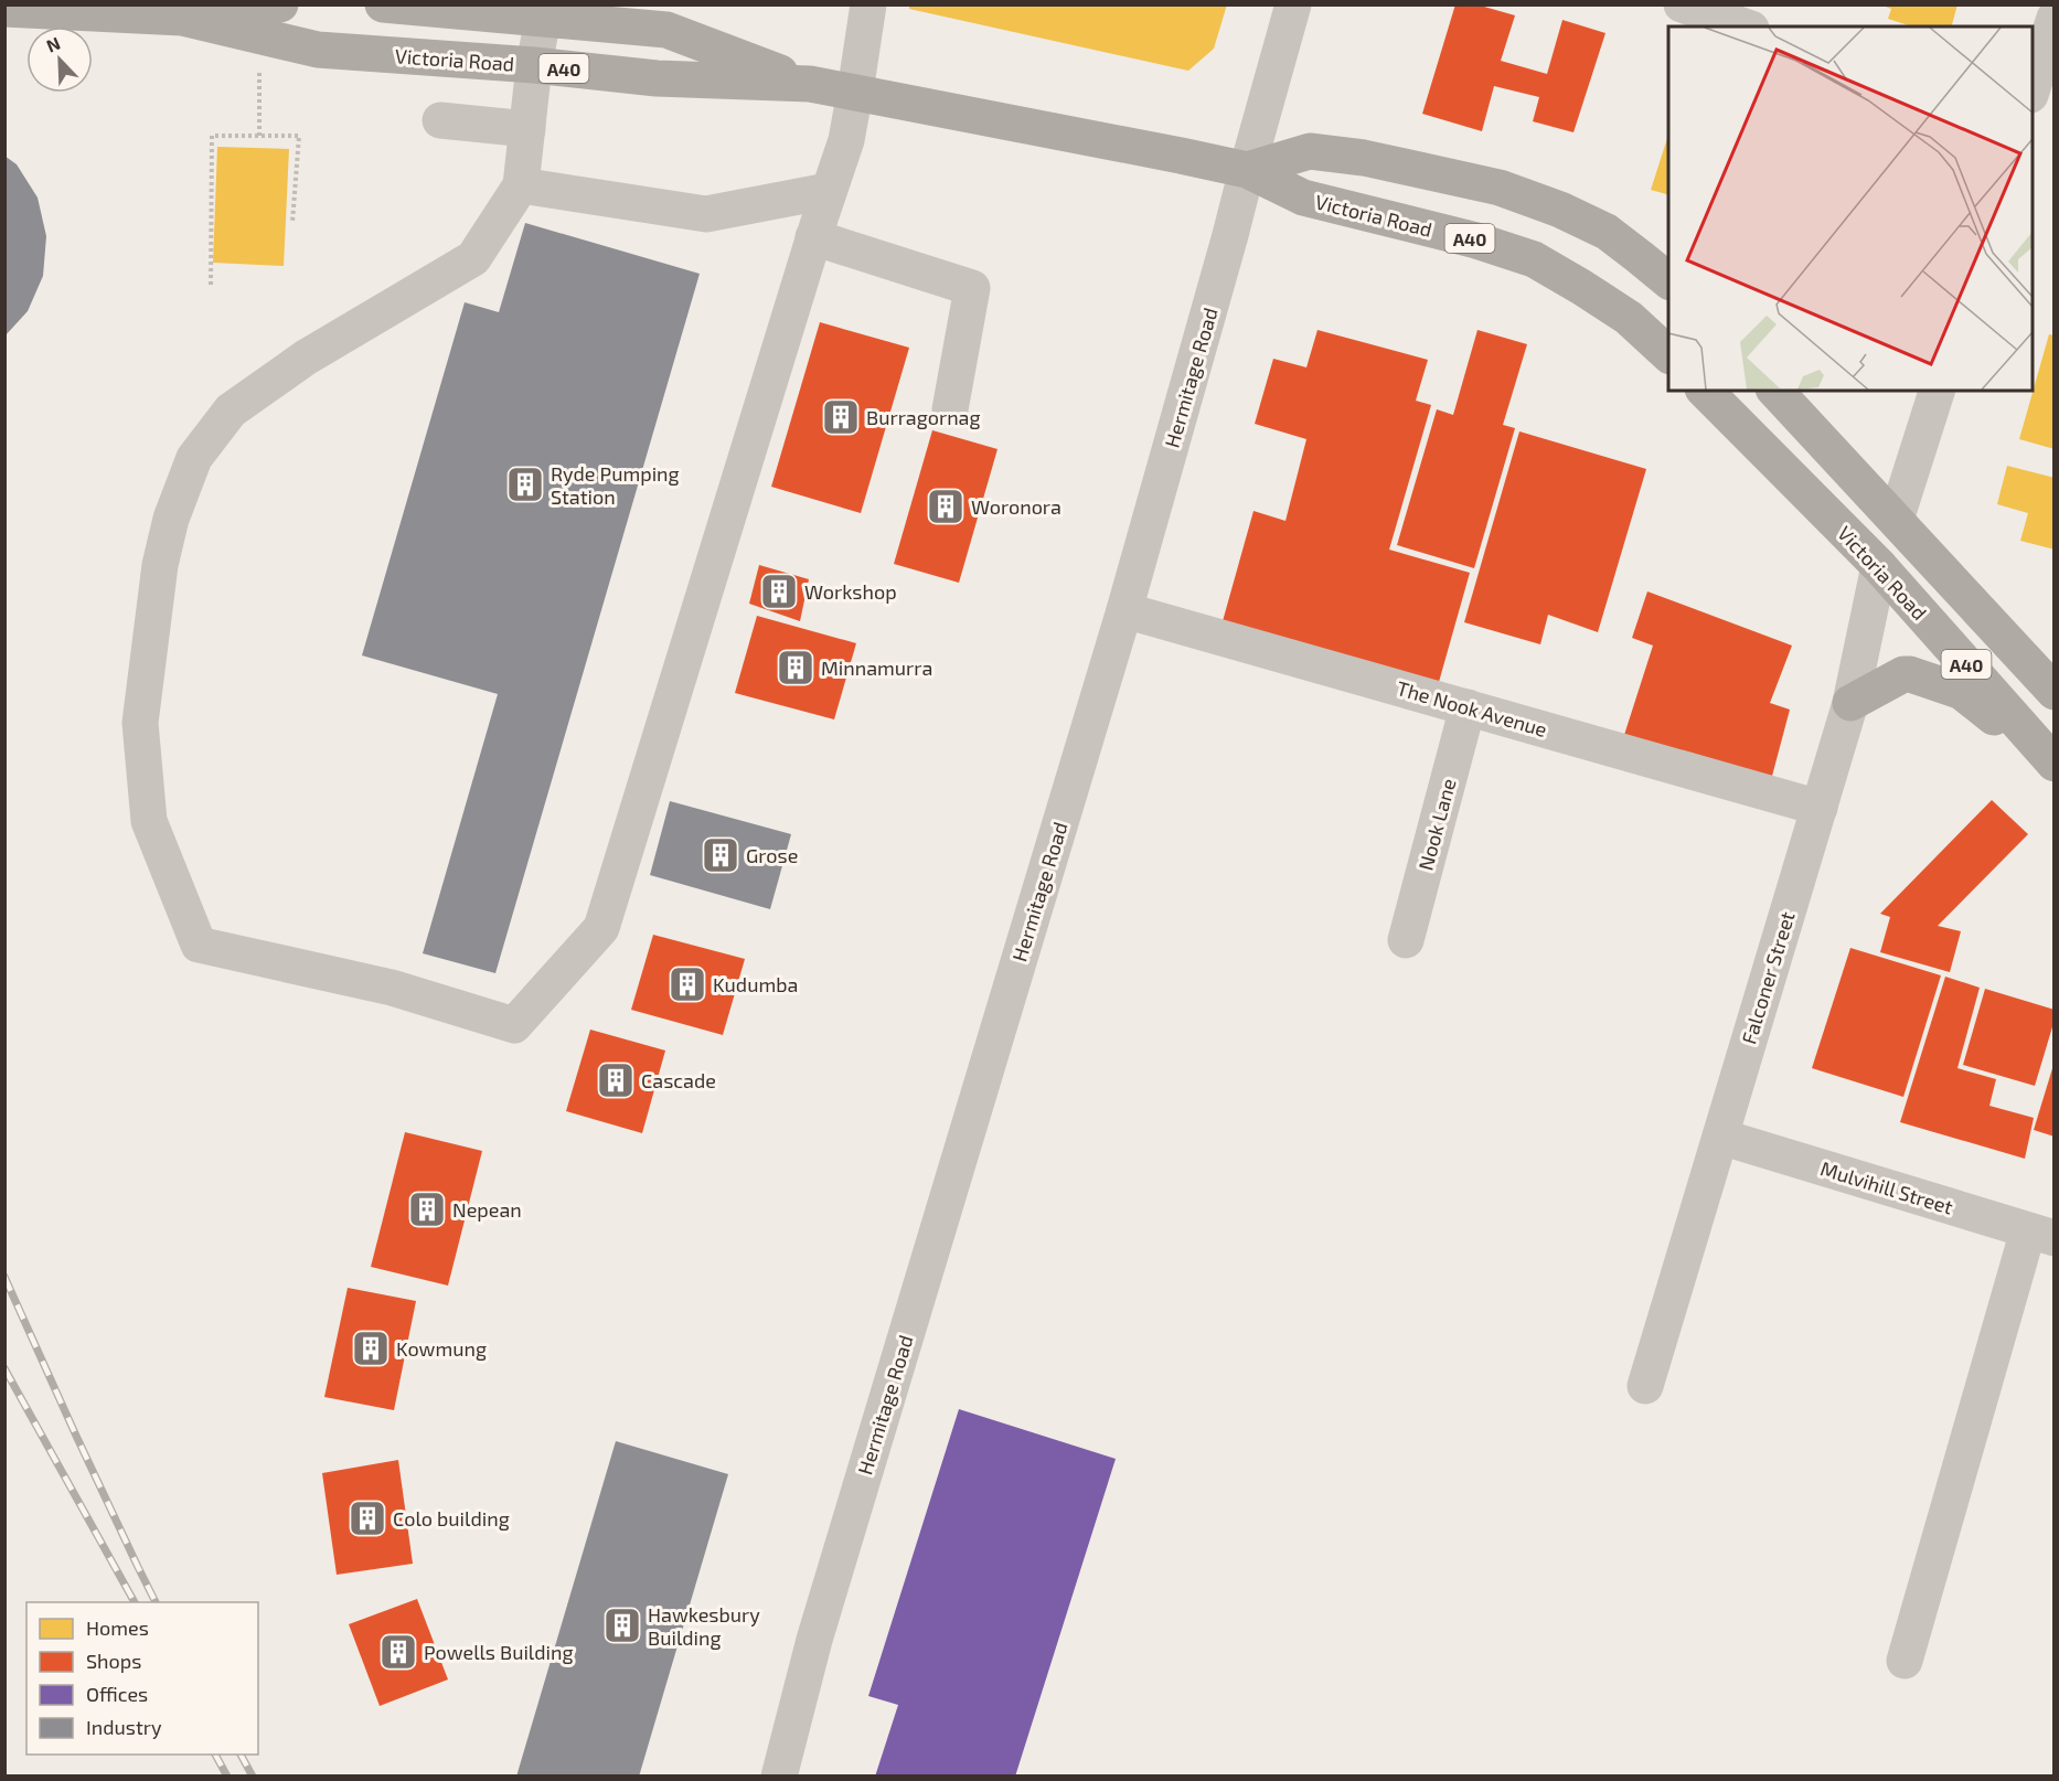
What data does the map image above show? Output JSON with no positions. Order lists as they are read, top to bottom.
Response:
{
  "streets": {
    "highway": ["Victoria Road", "A40"],
    "street": [
      "Hermitage Road",
      "The Nook Avenue",
      "Nook Lane",
      "Falconer Street",
      "Mulvihill Street"
    ]
  },
  "crossings": [
    ["Victoria Road", "Hermitage Road"],
    ["Victoria Road", "Falconer Street"],
    ["Hermitage Road", "The Nook Avenue"],
    ["The Nook Avenue", "Nook Lane"],
    ["The Nook Avenue", "Falconer Street"],
    ["Falconer Street", "Mulvihill Street"]
  ],
  "places": {
    "building": [
      "Burragornag",
      "Ryde Pumping Station",
      "Woronora",
      "Workshop",
      "Minnamurra",
      "Grose",
      "Kudumba",
      "Cascade",
      "Nepean",
      "Kowmung",
      "Colo building",
      "Hawkesbury Building",
      "Powells Building"
    ]
  },
  "legend": [
    "Homes",
    "Shops",
    "Offices",
    "Industry"
  ],
  "north": "top left"
}
